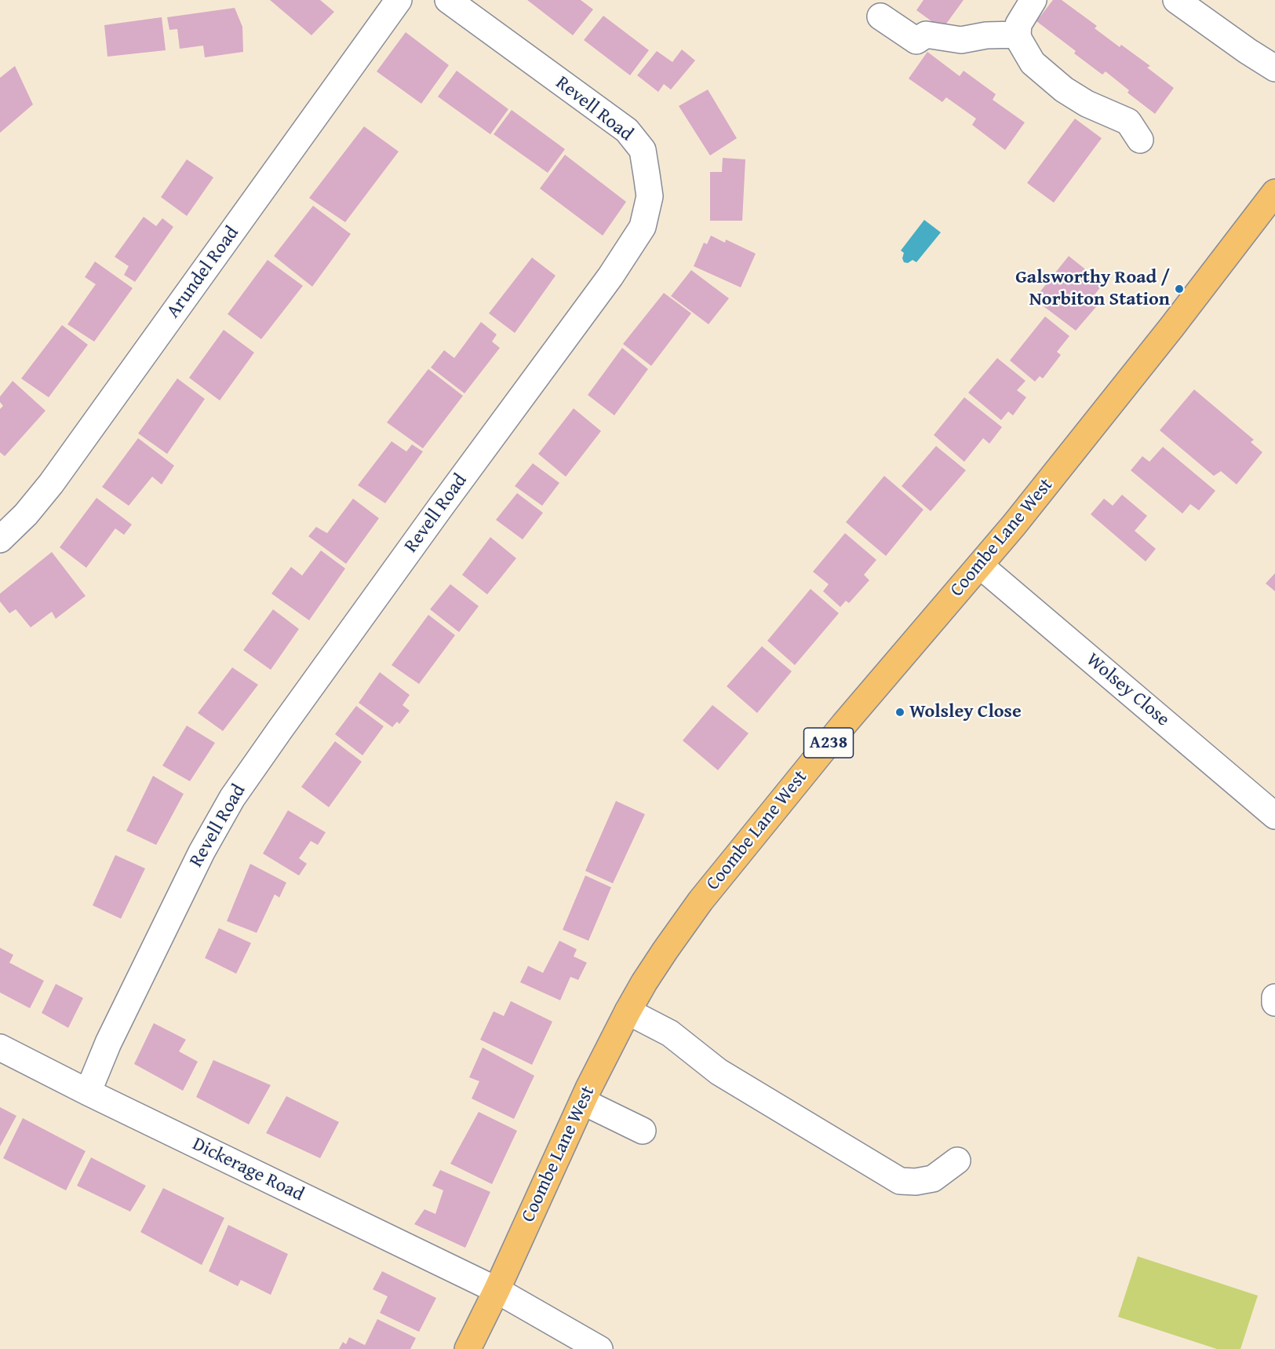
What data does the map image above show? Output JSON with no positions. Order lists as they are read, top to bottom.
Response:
{
  "streets": {
    "main road": ["Coombe Lane West", "A238"],
    "street": [
      "Revell Road",
      "Arundel Road",
      "Wolsey Close",
      "Dickerage Road"
    ]
  },
  "crossings": [
    ["Revell Road", "Dickerage Road"],
    ["Coombe Lane West", "Wolsey Close"],
    ["Coombe Lane West", "Dickerage Road"]
  ],
  "places": ["Galsworthy Road / Norbiton Station", "Wolsley Close"]
}
